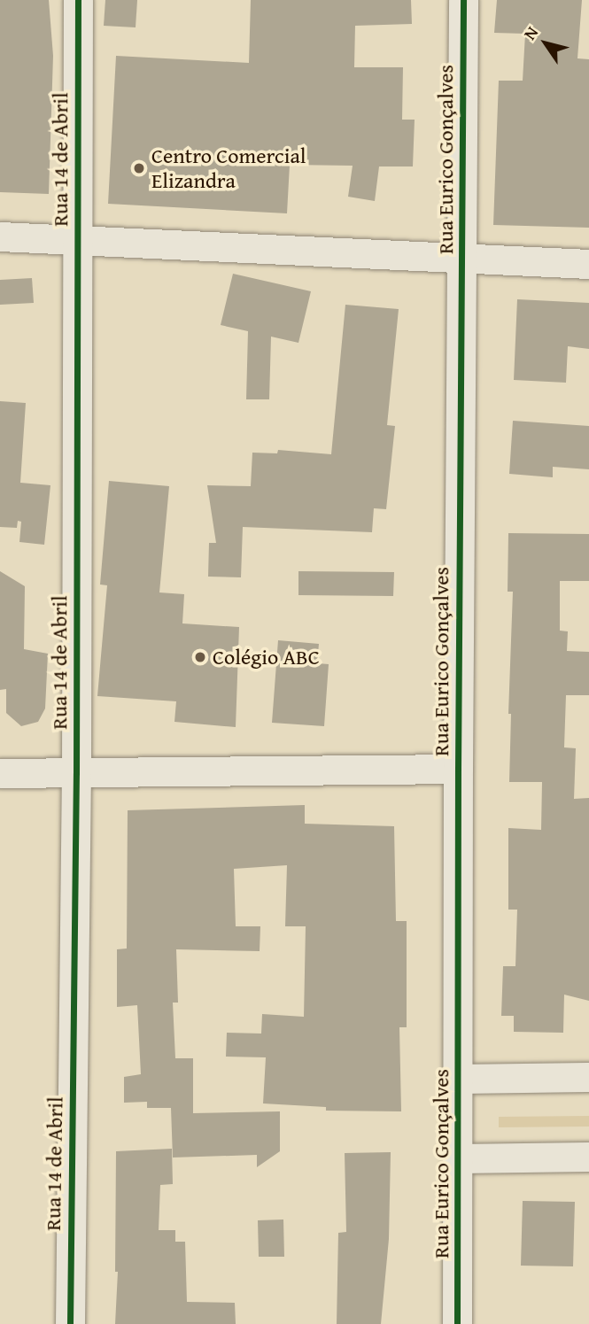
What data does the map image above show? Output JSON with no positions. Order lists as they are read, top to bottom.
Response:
{
  "streets": {
    "street": ["Rua 14 de Abril", "Rua Eurico Gonçalves"]
  },
  "places": ["Centro Comercial Elizandra", "Colégio ABC"],
  "north": "top left"
}
